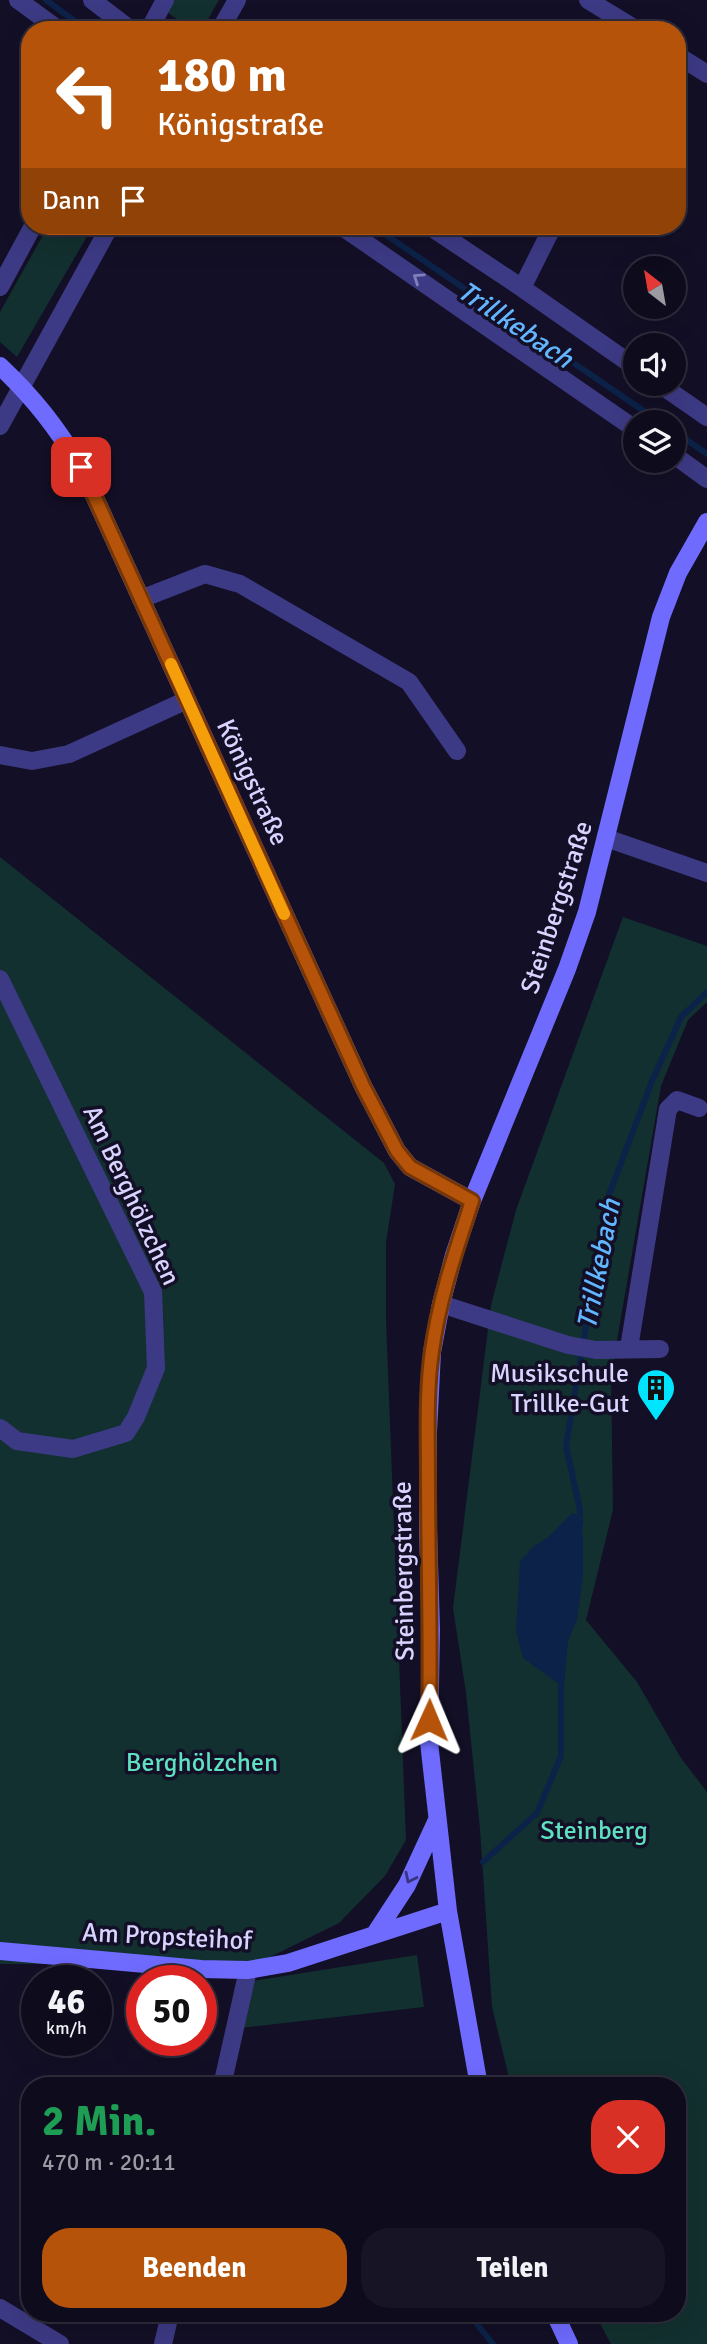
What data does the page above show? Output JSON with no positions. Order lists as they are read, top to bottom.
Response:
{
  "streets": {
    "main road": ["Königstraße", "Steinbergstraße", "Am Propsteihof"],
    "street": ["Am Berghölzchen"]
  },
  "crossings": [
    ["Königstraße", "Steinbergstraße"],
    ["Steinbergstraße", "Am Propsteihof"]
  ],
  "water": ["Trillkebach"],
  "parks": ["Berghölzchen", "Steinberg"],
  "places": {
    "building": ["Musikschule Trillke-Gut"]
  },
  "north": "top left",
  "page": {
    "turn": ["180 m", "Königstraße"],
    "then": "Dann",
    "speed": "46 km/h",
    "limit": "50",
    "heading": ["2 Min.", "470 m · 20:11"],
    "buttons": ["Beenden", "Teilen"]
  }
}
